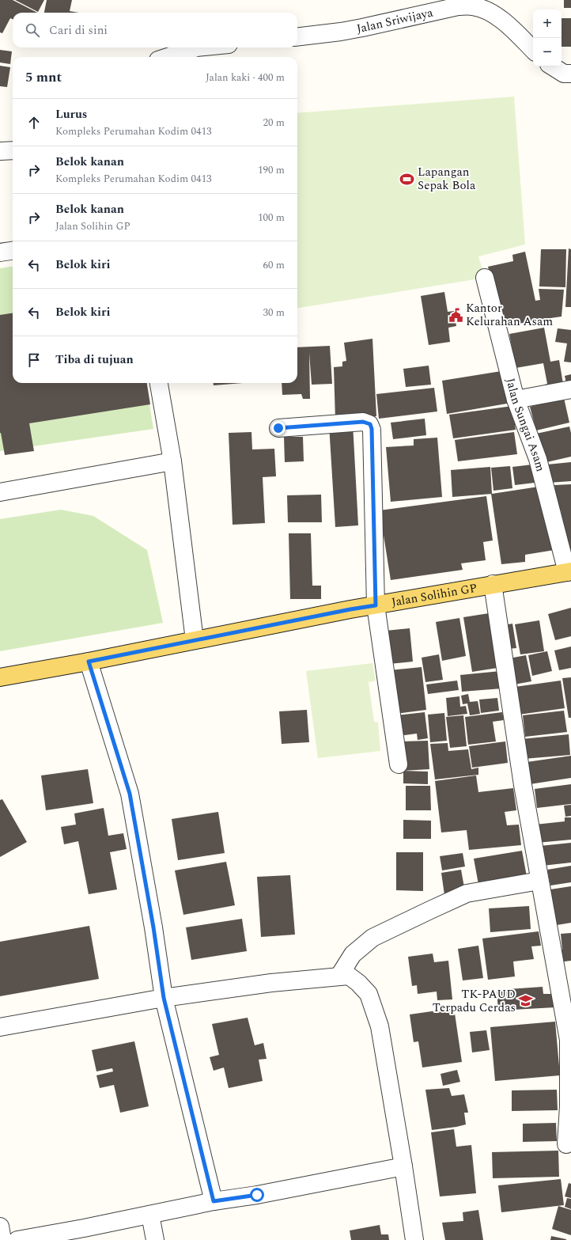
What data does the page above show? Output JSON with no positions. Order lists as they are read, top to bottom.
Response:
{
  "streets": {
    "main road": ["Jalan Solihin GP"],
    "street": ["Jalan Sriwijaya", "Jalan Sungai Asam"]
  },
  "crossings": [
    ["Jalan Sungai Asam", "Jalan Solihin GP"]
  ],
  "places": {
    "sports": ["Lapangan Sepak Bola"],
    "public building": ["Kantor Kelurahan Asam"],
    "school or university": ["TK-PAUD Terpadu Cerdas"]
  },
  "page": {
    "map_buttons": ["+", "−"],
    "search": "Cari di sini",
    "heading": ["5 mnt", "Jalan kaki · 400 m"],
    "list": [
      ["Lurus", "Kompleks Perumahan Kodim 0413", "20 m"],
      ["Belok kanan", "Kompleks Perumahan Kodim 0413", "190 m"],
      ["Belok kanan", "Jalan Solihin GP", "100 m"],
      ["Belok kiri", "60 m"],
      ["Belok kiri", "30 m"],
      "Tiba di tujuan"
    ]
  }
}
